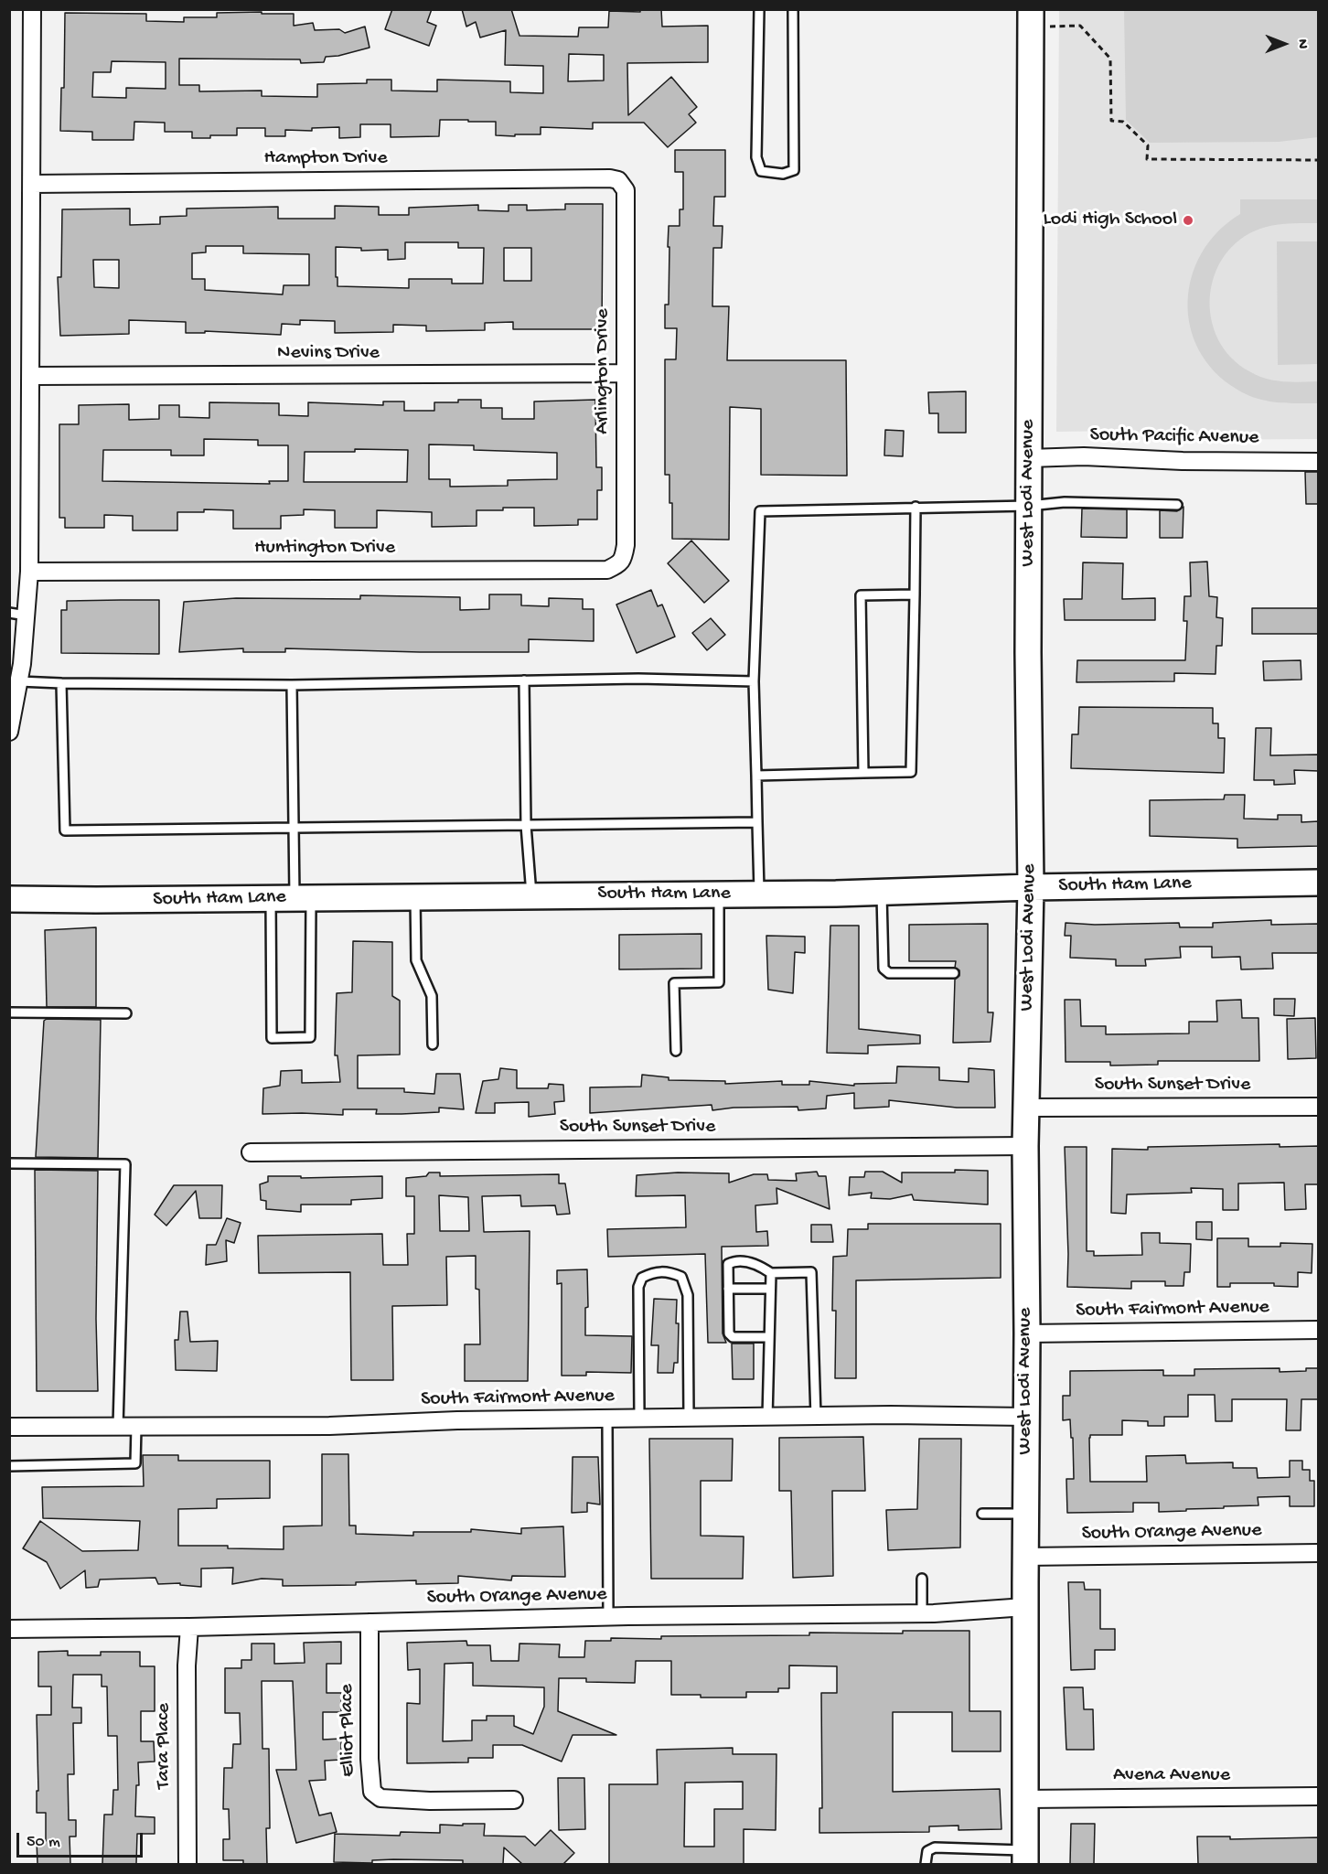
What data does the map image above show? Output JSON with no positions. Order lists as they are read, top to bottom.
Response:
{
  "streets": {
    "main road": ["West Lodi Avenue", "South Ham Lane"],
    "street": [
      "Hampton Drive",
      "Nevins Drive",
      "Arlington Drive",
      "South Pacific Avenue",
      "Huntington Drive",
      "South Sunset Drive",
      "South Fairmont Avenue",
      "South Orange Avenue",
      "Elliot Place",
      "Tara Place",
      "Avena Avenue"
    ]
  },
  "crossings": [
    ["Hampton Drive", "Arlington Drive"],
    ["Nevins Drive", "Arlington Drive"],
    ["Arlington Drive", "Huntington Drive"],
    ["South Pacific Avenue", "West Lodi Avenue"],
    ["West Lodi Avenue", "South Ham Lane"],
    ["West Lodi Avenue", "South Sunset Drive"],
    ["West Lodi Avenue", "South Fairmont Avenue"],
    ["West Lodi Avenue", "South Orange Avenue"],
    ["West Lodi Avenue", "Avena Avenue"],
    ["South Orange Avenue", "Elliot Place"],
    ["South Orange Avenue", "Tara Place"]
  ],
  "places": ["Lodi High School"],
  "scale_bar": "50 m",
  "north": "right"
}
